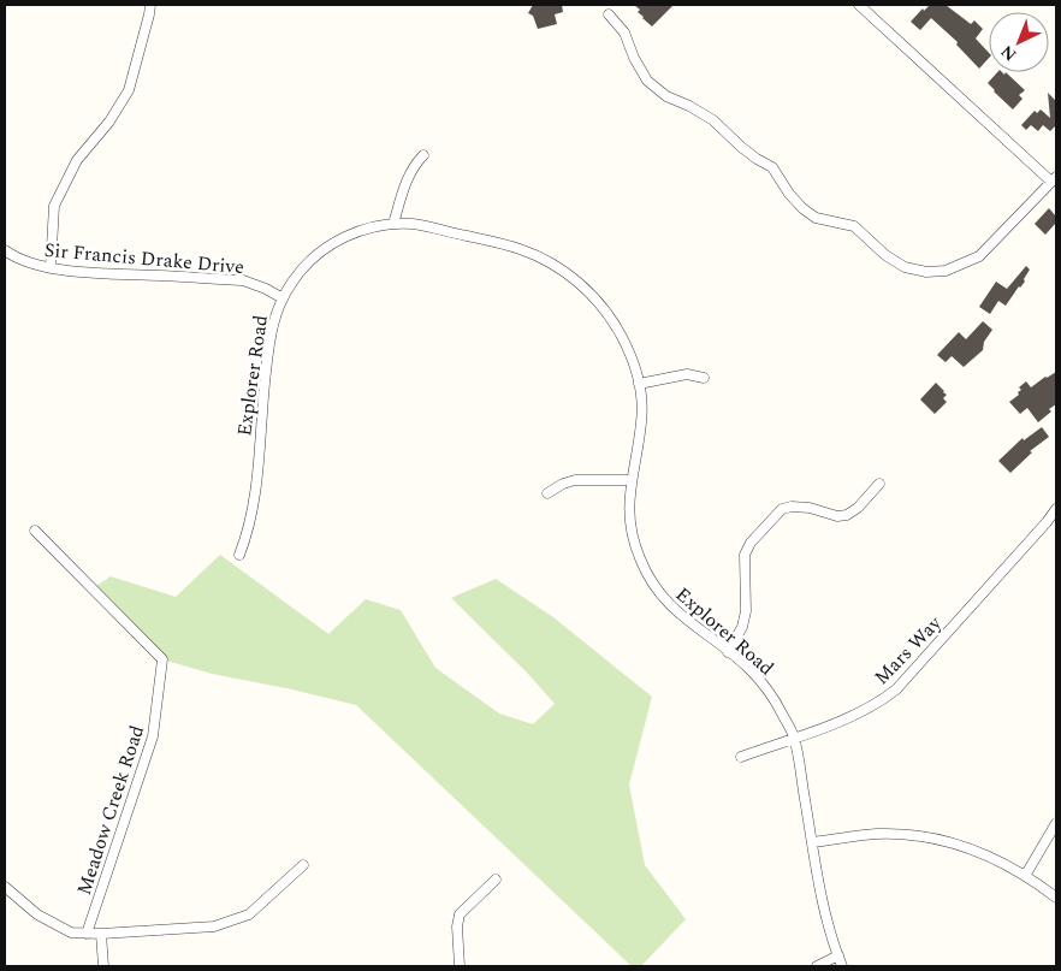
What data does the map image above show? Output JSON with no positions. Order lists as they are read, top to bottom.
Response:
{
  "streets": {
    "street": [
      "Sir Francis Drake Drive",
      "Explorer Road",
      "Mars Way",
      "Meadow Creek Road"
    ]
  },
  "crossings": [
    ["Sir Francis Drake Drive", "Explorer Road"],
    ["Explorer Road", "Mars Way"]
  ],
  "north": "bottom left"
}
